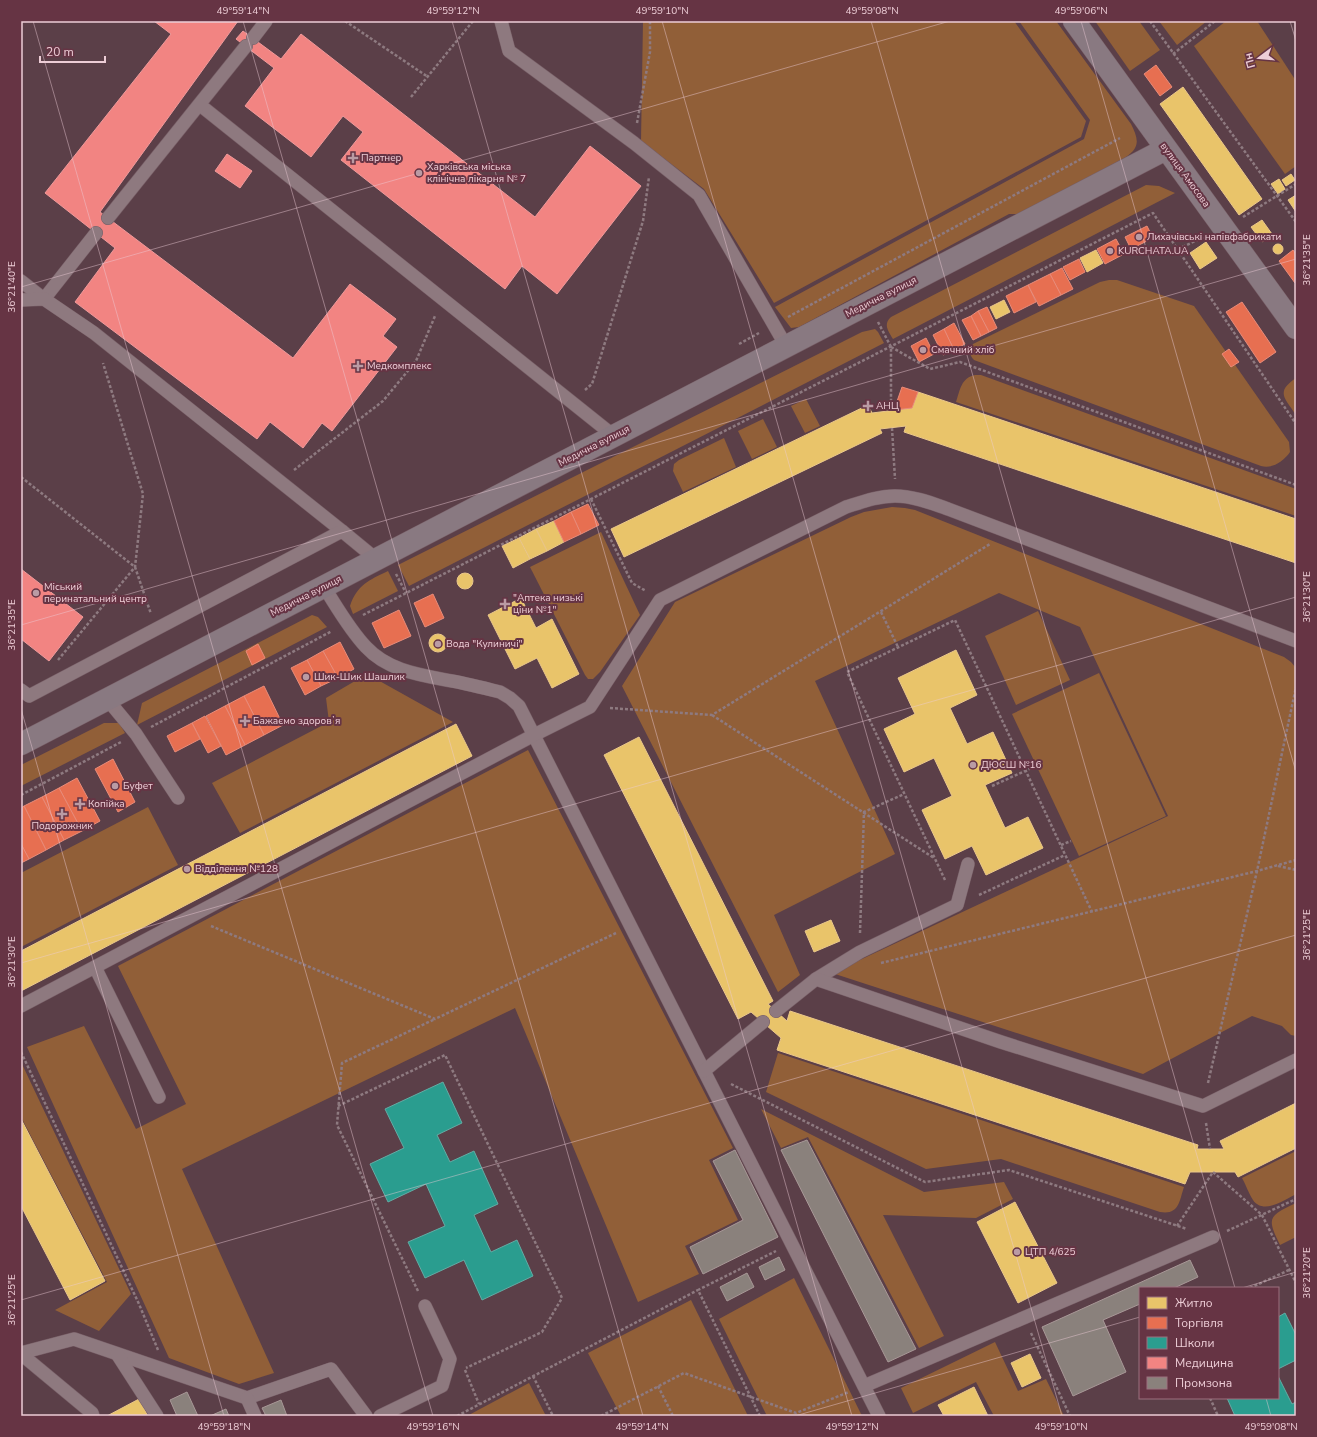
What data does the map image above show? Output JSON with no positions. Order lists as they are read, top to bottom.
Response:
{
  "streets": {
    "street": ["вулиця Амосова", "Медична вулиця"]
  },
  "crossings": [
    ["вулиця Амосова", "Медична вулиця"]
  ],
  "places": {
    "health": [
      "Партнер",
      "Медкомплекс",
      "АНЦ",
      "\"Аптека низькі ціни №1\"",
      "Бажаємо здоровʼя",
      "Копійка",
      "Подорожник"
    ],
    "other": [
      "Харківська міська клінічна лікарня № 7",
      "Лихачівські напівфабрикати",
      "KURCHATA.UA",
      "Смачний хліб",
      "Міський перинатальний центр",
      "Вода \"Кулиничі\"",
      "Шик-Шик Шашлик",
      "ДЮСШ №16",
      "Буфет",
      "Відділення №128",
      "ЦТП 4/625"
    ]
  },
  "legend": [
    "Житло",
    "Торгівля",
    "Школи",
    "Медицина",
    "Промзона"
  ],
  "scale_bar": "20 m",
  "north": "left",
  "coordinates": [
    "49°59'14\"N",
    "49°59'12\"N",
    "49°59'10\"N",
    "49°59'08\"N",
    "49°59'06\"N",
    "36°21'35\"E",
    "36°21'40\"E",
    "36°21'30\"E",
    "36°21'25\"E",
    "36°21'20\"E",
    "49°59'18\"N",
    "49°59'16\"N"
  ]
}
